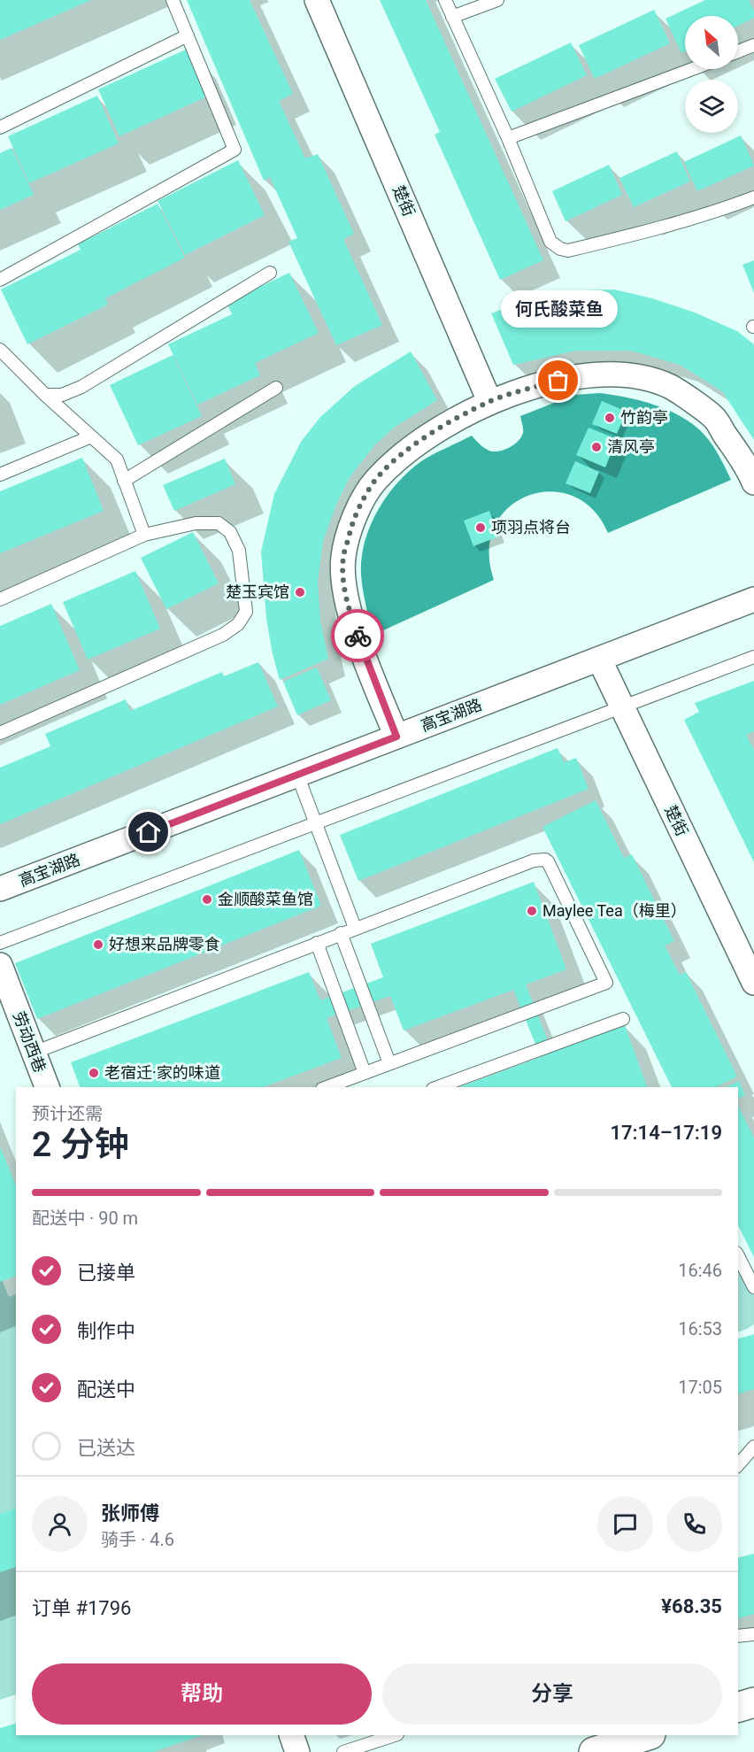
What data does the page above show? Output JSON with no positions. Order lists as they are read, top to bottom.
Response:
{
  "streets": {
    "street": ["楚街", "高宝湖路", "劳动西巷"]
  },
  "crossings": [
    ["楚街", "高宝湖路"]
  ],
  "places": [
    "何氏酸菜鱼",
    "竹韵亭",
    "清风亭",
    "项羽点将台",
    "楚玉宾馆",
    "金顺酸菜鱼馆",
    "Maylee Tea（梅里）",
    "好想来品牌零食",
    "老宿迁·家的味道"
  ],
  "north": "top left",
  "page": {
    "bubble": "何氏酸菜鱼",
    "heading": ["2 分钟", "预计还需", "17:14–17:19"],
    "panel": [
      "张师傅",
      "骑手 · 4.6",
      "订单 #1796",
      "¥68.35"
    ],
    "bar": "配送中 · 90 m",
    "list": [
      ["已接单", "16:46"],
      ["制作中", "16:53"],
      ["配送中", "17:05"],
      "已送达"
    ],
    "buttons": ["帮助", "分享"]
  }
}
